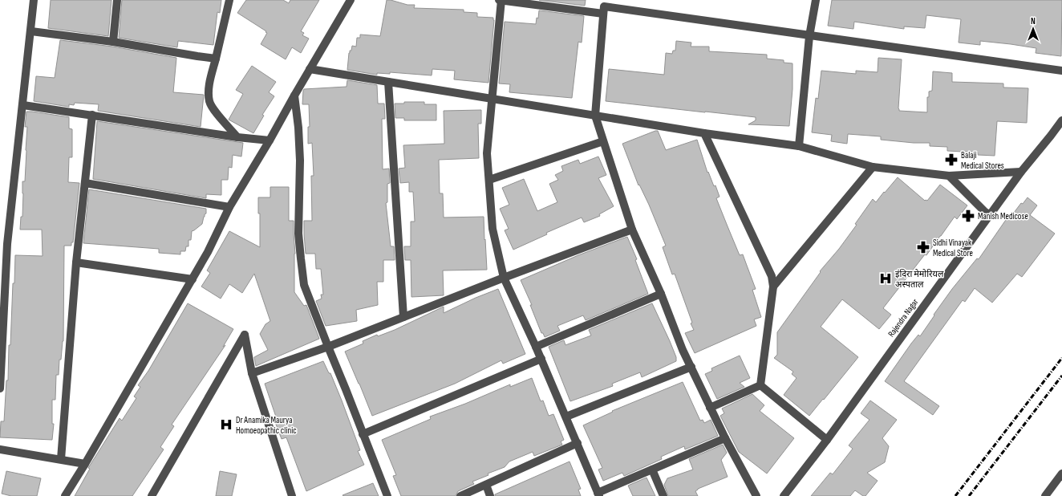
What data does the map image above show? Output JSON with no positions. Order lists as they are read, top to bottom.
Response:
{
  "streets": {
    "street": ["Rajendra Nagar"]
  },
  "places": {
    "pharmacy": ["Balaji Medical Stores", "Manish Medicose", "Sidhi Vinayak Medical Store"],
    "hospital": ["इंदिरा मेमोरियल अस्पताल", "Dr Anamika Maurya Homoeopathic clinic"]
  },
  "north": "top"
}
